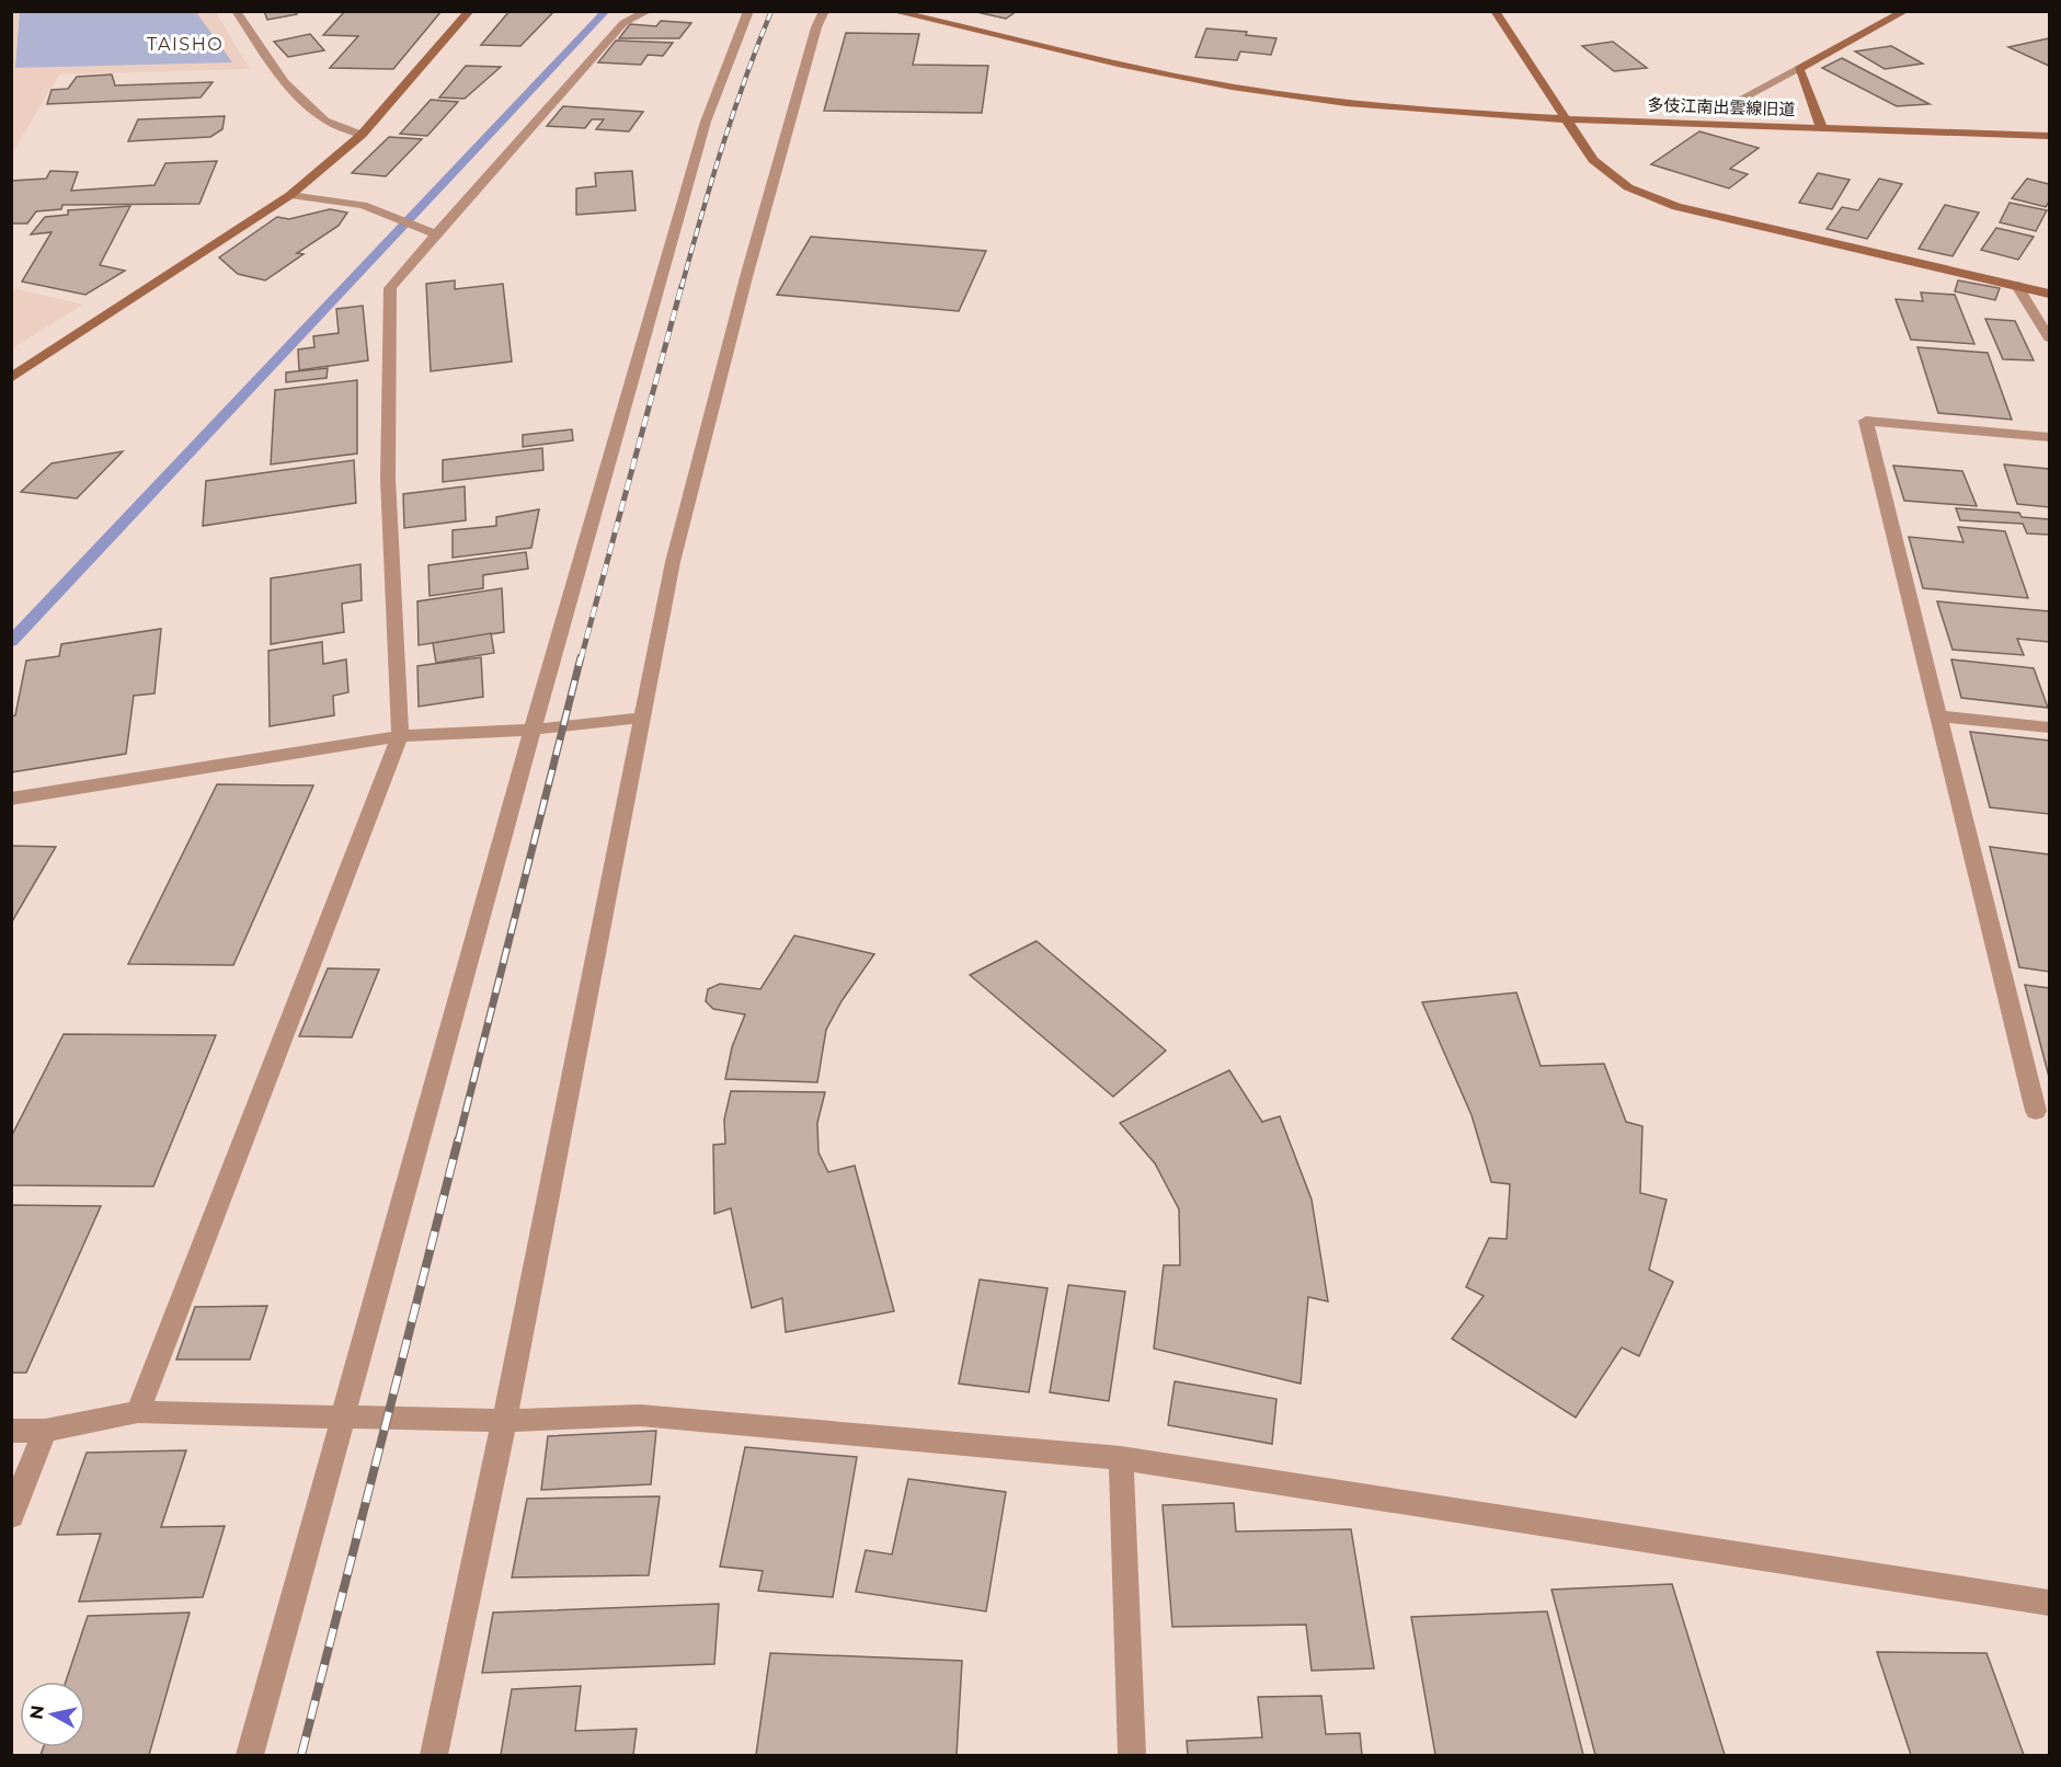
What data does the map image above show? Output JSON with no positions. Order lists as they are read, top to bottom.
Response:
{
  "streets": {
    "street": ["多伎江南出雲線旧道"]
  },
  "districts": ["TAISHO"],
  "north": "left"
}
